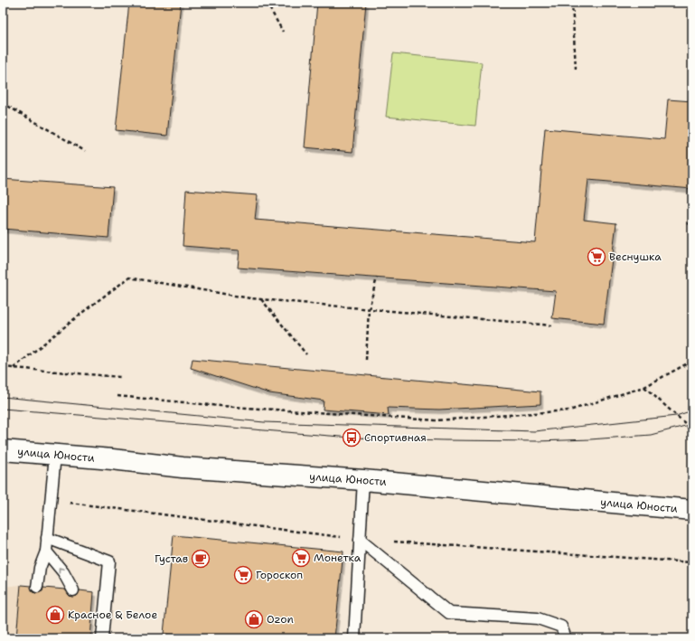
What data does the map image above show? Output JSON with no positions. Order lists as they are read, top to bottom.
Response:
{
  "streets": {
    "main road": ["улица Юности"]
  },
  "places": {
    "supermarket": ["Веснушка", "Монетка", "Гороскоп"],
    "bus stop": ["Спортивная"],
    "cafe": ["Густав"],
    "shop": ["Красное & Белое", "Ozon"]
  }
}
